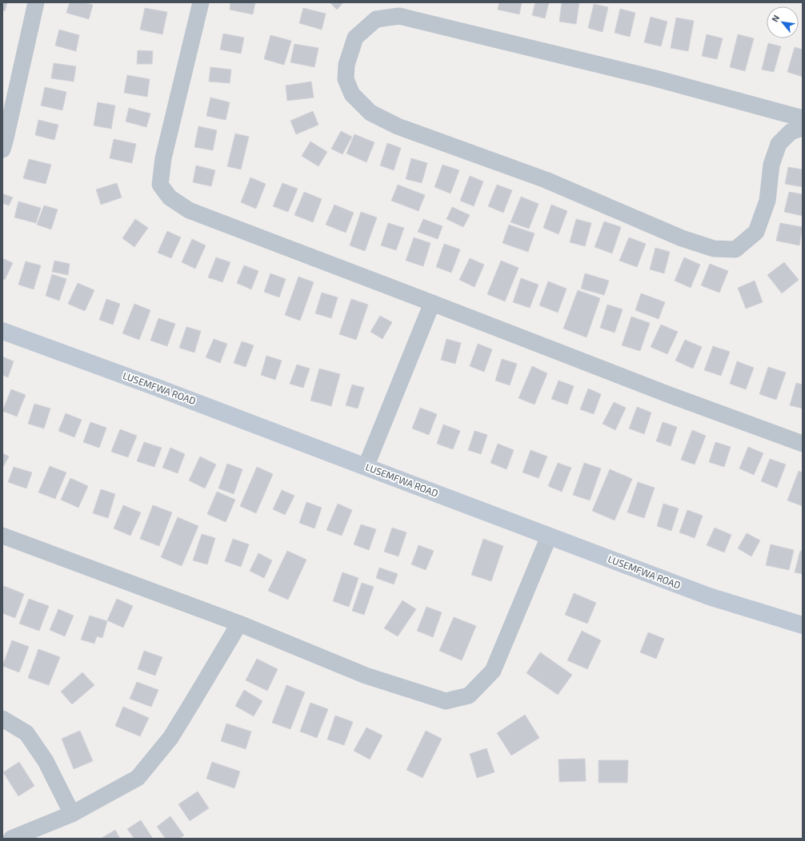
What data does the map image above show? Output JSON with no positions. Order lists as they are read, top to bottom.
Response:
{
  "streets": {
    "street": ["LUSEMFWA ROAD"]
  },
  "north": "top left"
}
